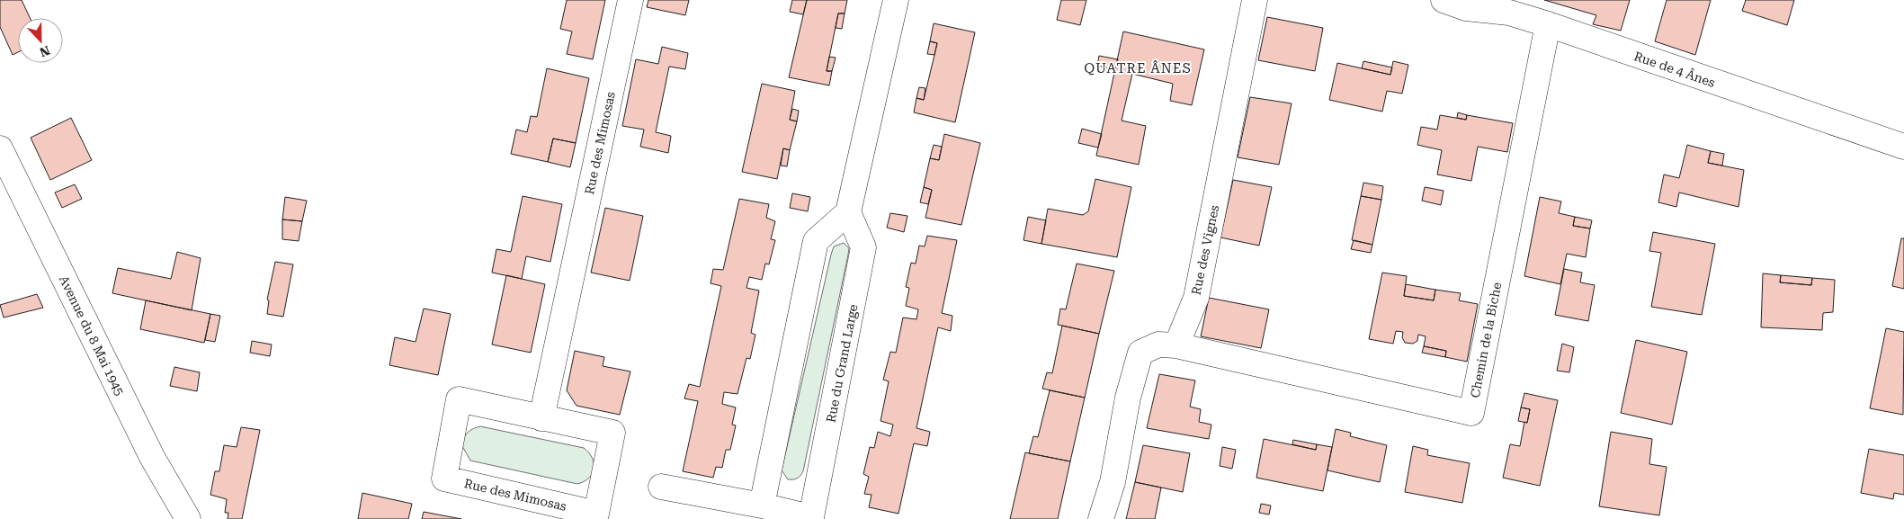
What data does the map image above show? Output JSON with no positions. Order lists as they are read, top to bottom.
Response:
{
  "streets": {
    "street": [
      "Rue de 4 Ânes",
      "Rue des Mimosas",
      "Rue des Vignes",
      "Avenue du 8 Mai 1945",
      "Chemin de la Biche",
      "Rue du Grand Large"
    ]
  },
  "crossings": [
    ["Rue de 4 Ânes", "Chemin de la Biche"],
    ["Rue des Vignes", "Chemin de la Biche"]
  ],
  "districts": ["QUATRE ÂNES"],
  "north": "bottom"
}
